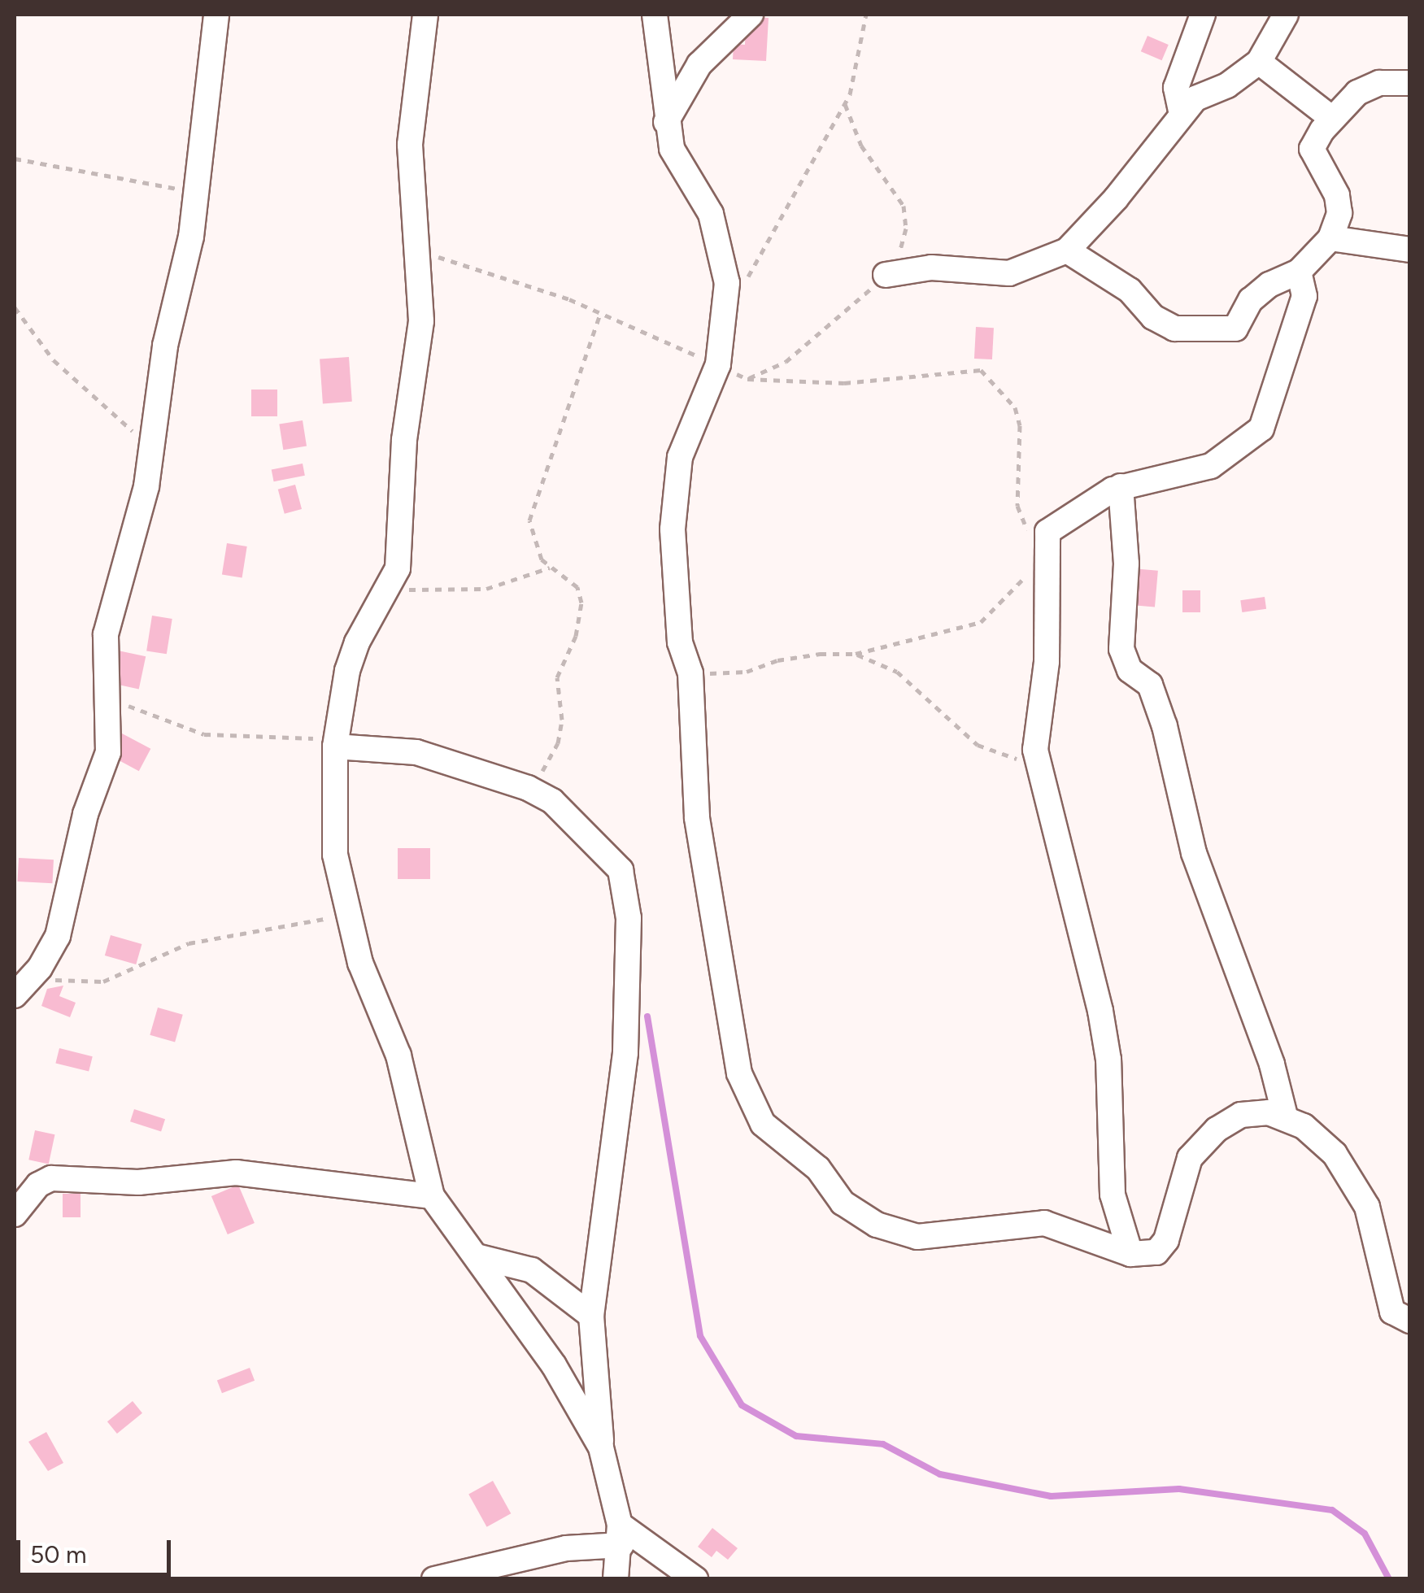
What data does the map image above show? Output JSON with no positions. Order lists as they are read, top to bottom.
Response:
{
  "scale_bar": "50 m"
}
